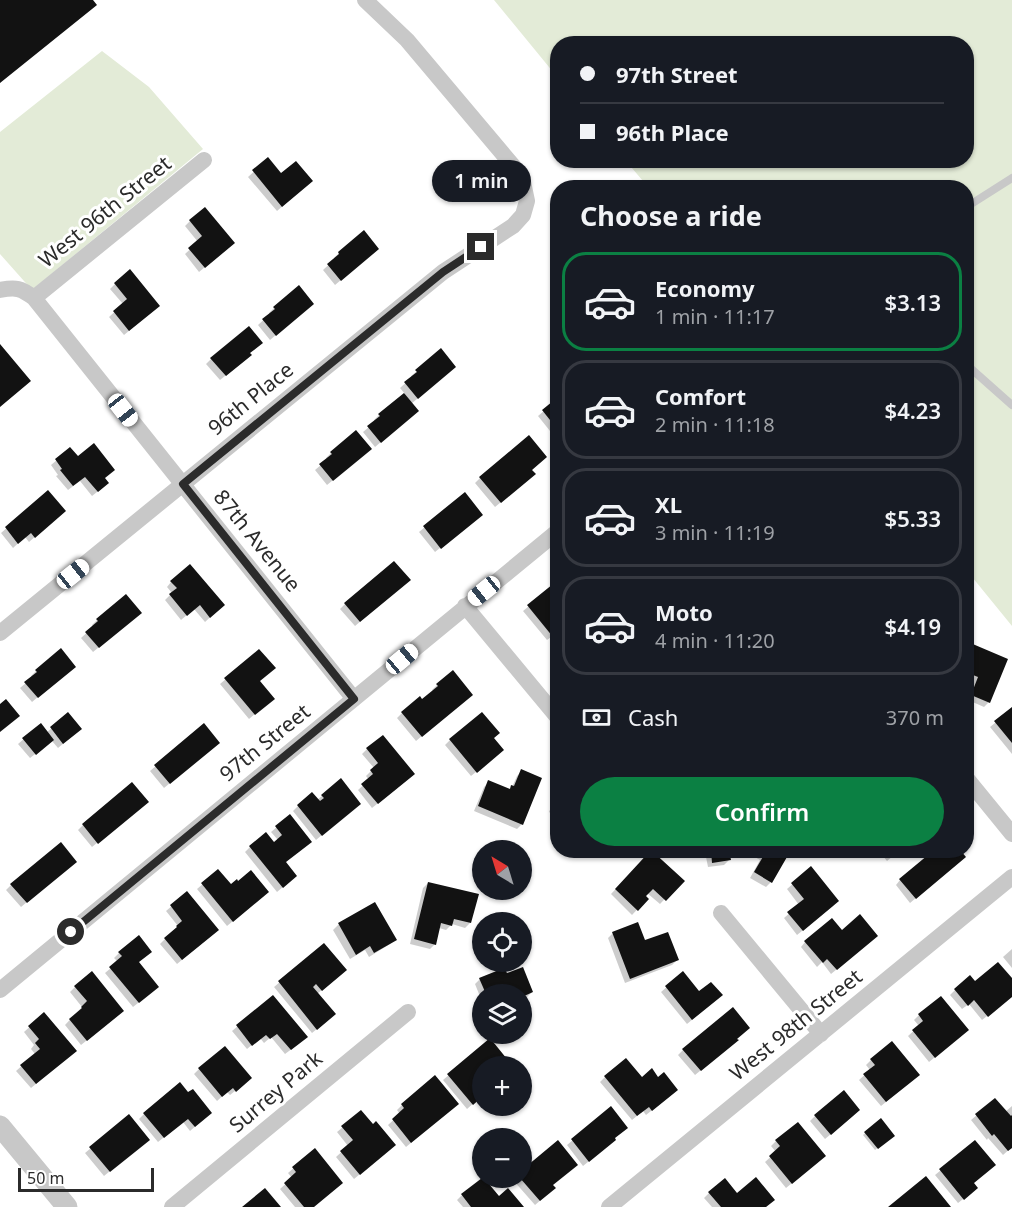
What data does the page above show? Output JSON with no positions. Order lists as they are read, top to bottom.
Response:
{
  "streets": {
    "street": [
      "West 96th Street",
      "96th Place",
      "87th Avenue",
      "97th Street",
      "West 98th Street",
      "Surrey Park"
    ]
  },
  "crossings": [
    ["West 96th Street", "87th Avenue"],
    ["96th Place", "87th Avenue"],
    ["87th Avenue", "97th Street"]
  ],
  "scale_bar": "50 m",
  "north": "top left",
  "page": {
    "banner": ["97th Street", "96th Place"],
    "bubble": "1 min",
    "heading": "Choose a ride",
    "list": [
      {
        "name": "Economy",
        "note": "1 min · 11:17",
        "value": "$3.13"
      },
      {
        "name": "Comfort",
        "note": "2 min · 11:18",
        "value": "$4.23"
      },
      {
        "name": "XL",
        "note": "3 min · 11:19",
        "value": "$5.33"
      },
      {
        "name": "Moto",
        "note": "4 min · 11:20",
        "value": "$4.19"
      }
    ],
    "pay": ["Cash", "370 m"],
    "buttons": "Confirm",
    "map_buttons": ["+", "−"],
    "scale": "50 m"
  }
}
